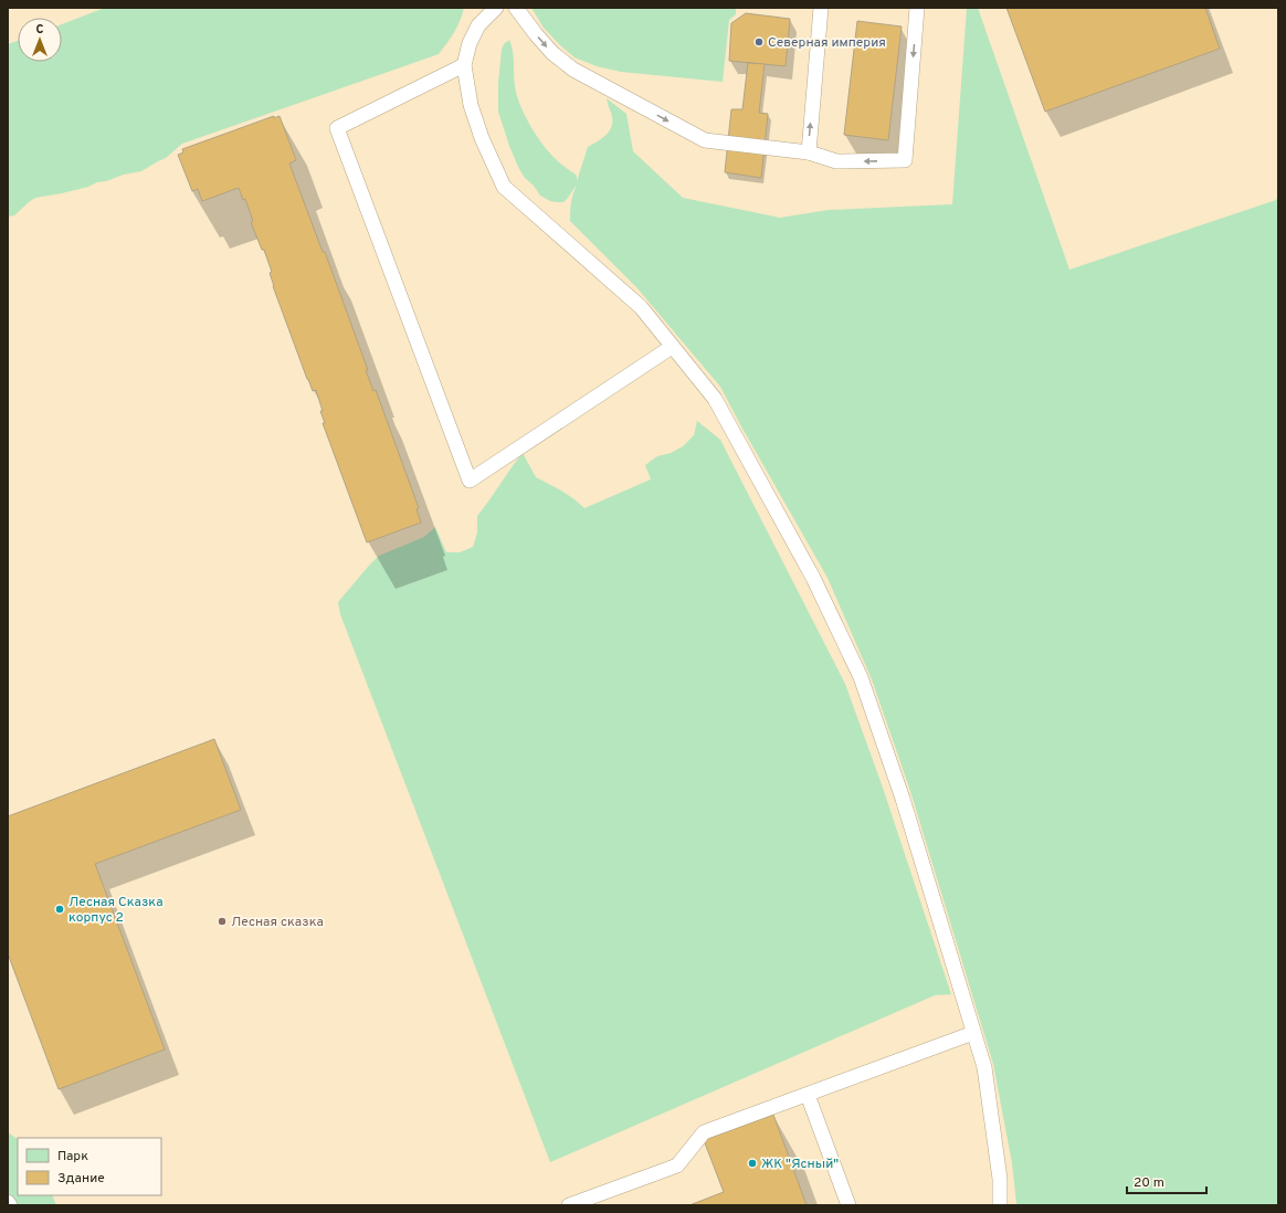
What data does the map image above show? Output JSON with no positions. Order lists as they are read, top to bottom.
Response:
{
  "places": [
    "Северная империя",
    "Лесная Сказка корпус 2",
    "Лесная сказка",
    "ЖК \"Ясный\""
  ],
  "legend": ["Парк", "Здание"],
  "scale_bar": "20 m",
  "north": "top"
}
